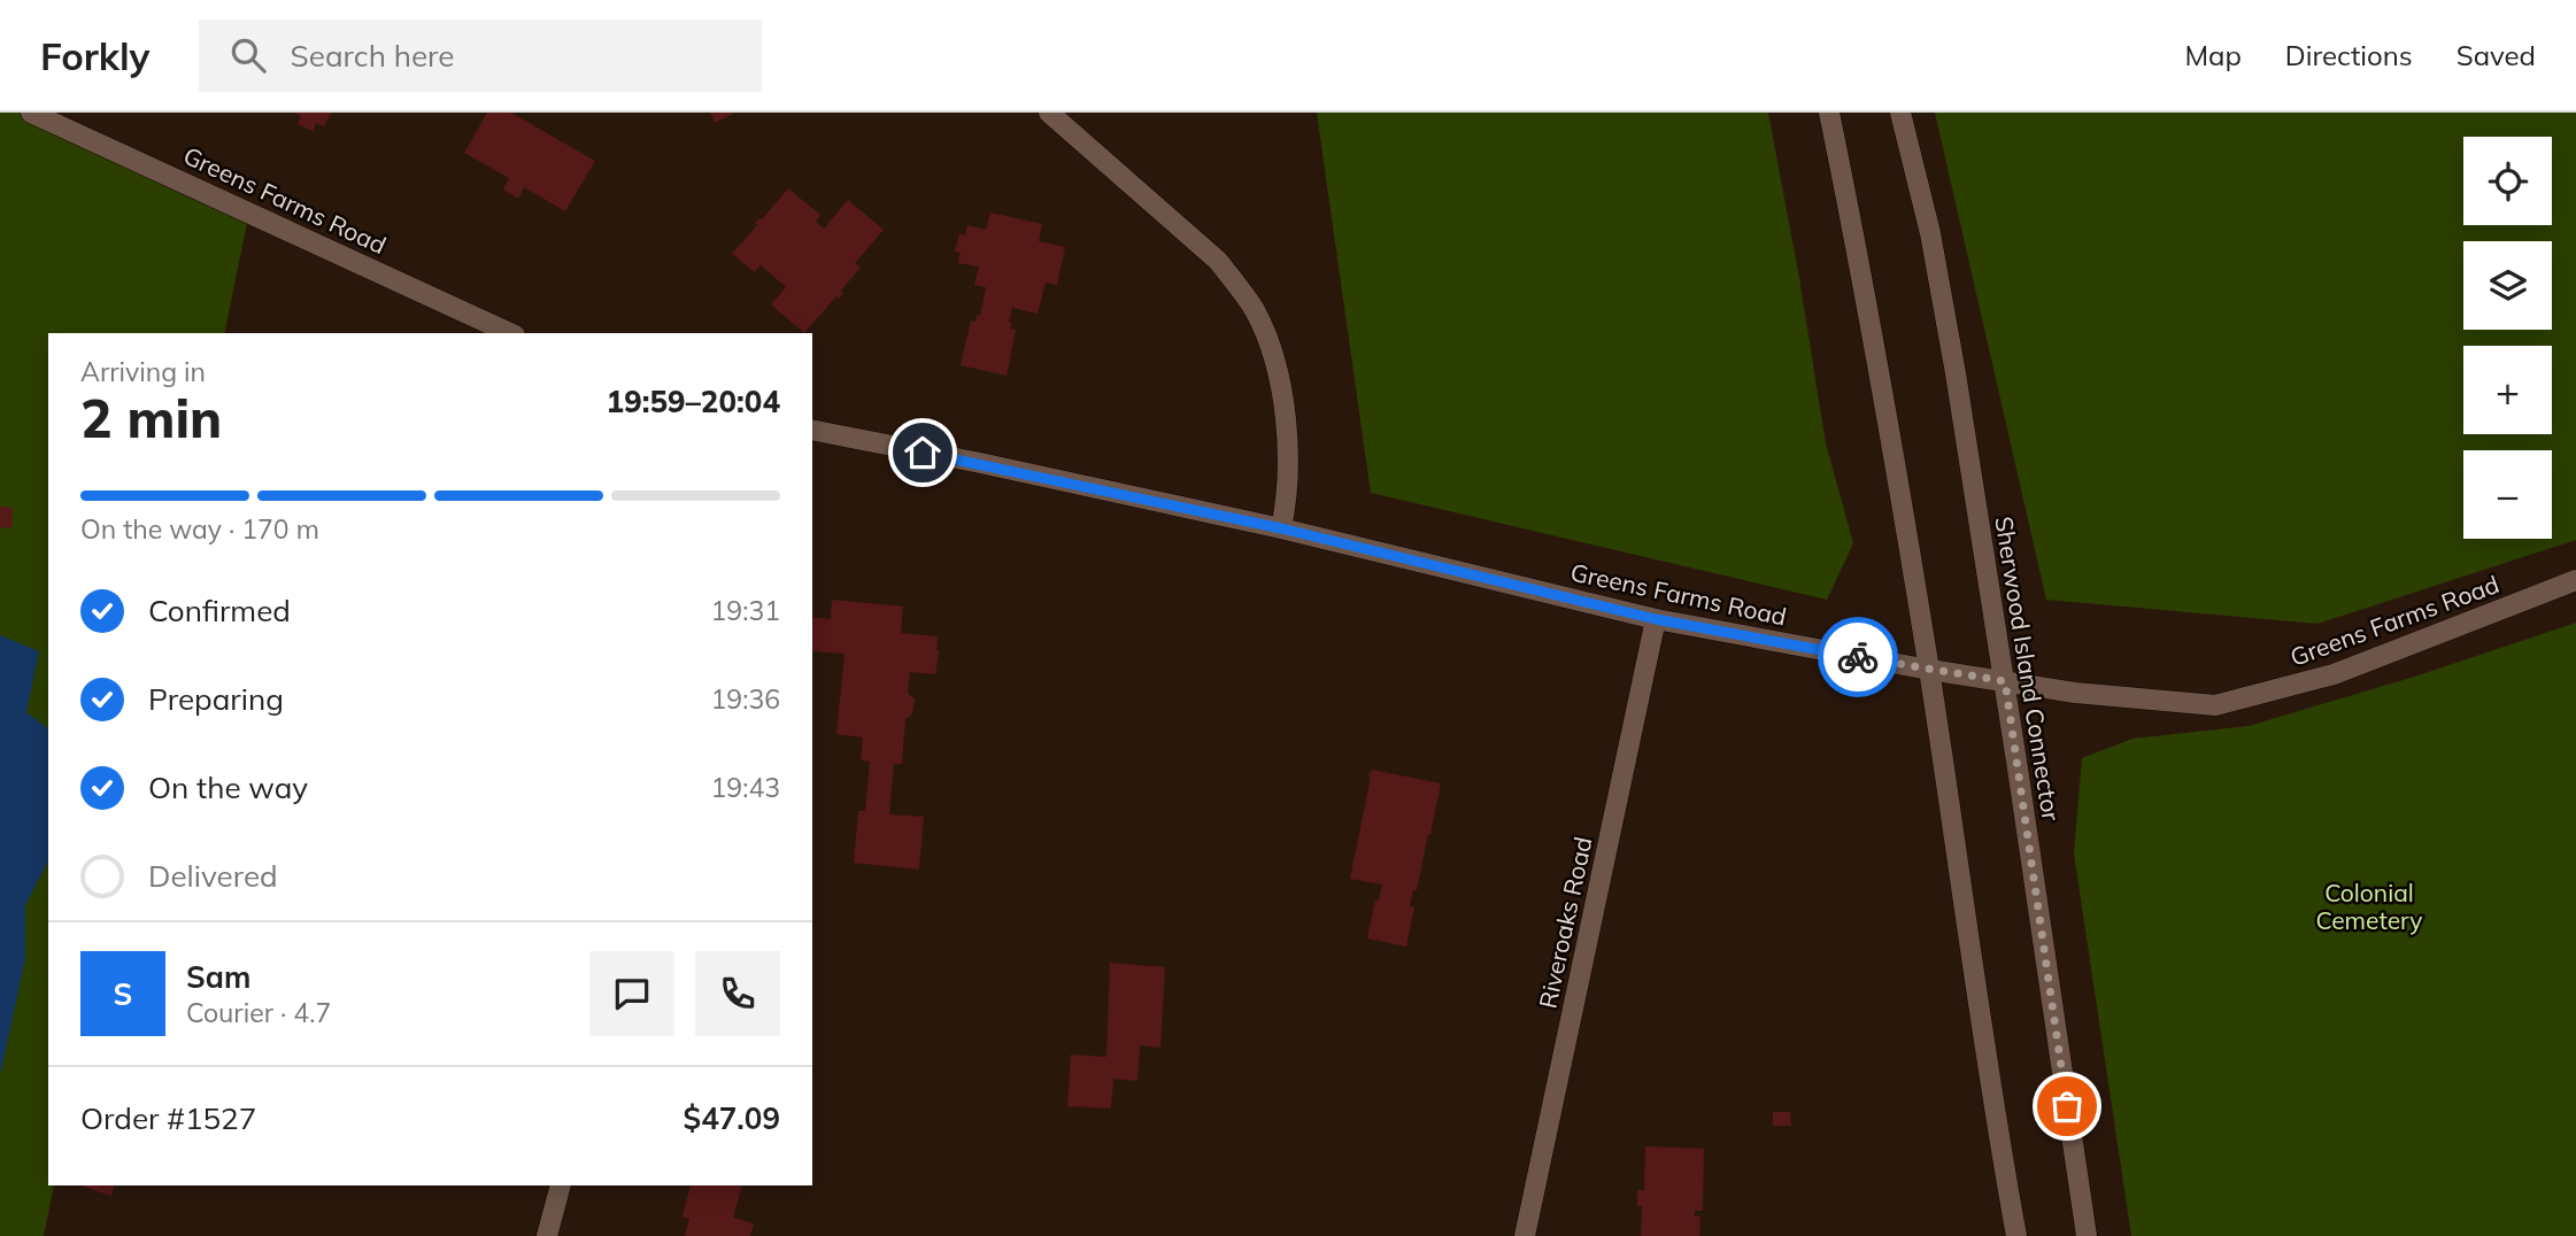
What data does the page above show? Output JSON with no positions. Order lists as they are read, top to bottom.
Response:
{
  "streets": {
    "main road": ["Greens Farms Road", "Sherwood Island Connector", "Riveroaks Road"]
  },
  "crossings": [
    ["Greens Farms Road", "Sherwood Island Connector"],
    ["Greens Farms Road", "Riveroaks Road"]
  ],
  "parks": ["Colonial Cemetery"],
  "page": {
    "header": "Forkly",
    "search": "Search here",
    "nav": ["Map", "Directions", "Saved"],
    "map_buttons": ["+", "−"],
    "heading": ["2 min", "Arriving in", "19:59–20:04"],
    "panel": [
      "Sam",
      "Courier · 4.7",
      "Order #1527",
      "$47.09"
    ],
    "bar": "On the way · 170 m",
    "list": [
      ["Confirmed", "19:31"],
      ["Preparing", "19:36"],
      ["On the way", "19:43"],
      "Delivered"
    ],
    "round": "S"
  }
}
